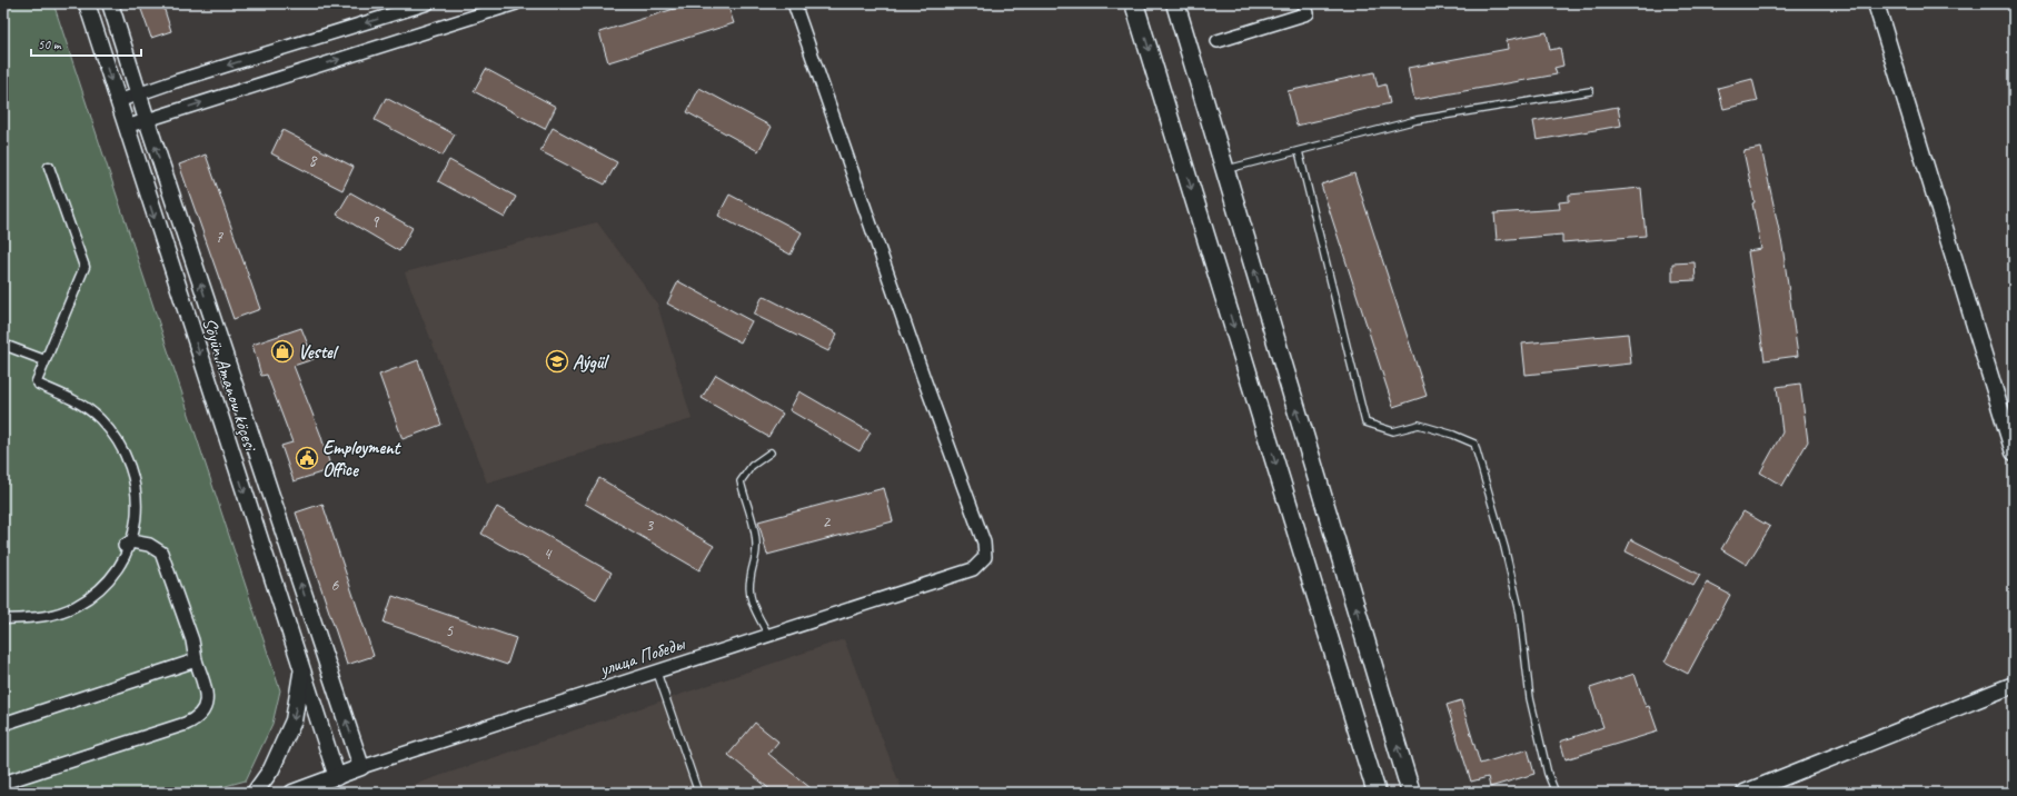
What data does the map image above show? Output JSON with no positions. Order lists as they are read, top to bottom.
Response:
{
  "streets": {
    "street": ["Söyün Amanow köçesi", "улица Победы"]
  },
  "crossings": [
    ["Söyün Amanow köçesi", "улица Победы"]
  ],
  "places": {
    "shop": ["Vestel"],
    "school or university": ["Aýgül"],
    "public building": ["Employment Office"]
  },
  "house_numbers": [
    "8",
    "9",
    "7",
    "2",
    "3",
    "4",
    "6",
    "5"
  ],
  "scale_bar": "50 m"
}
